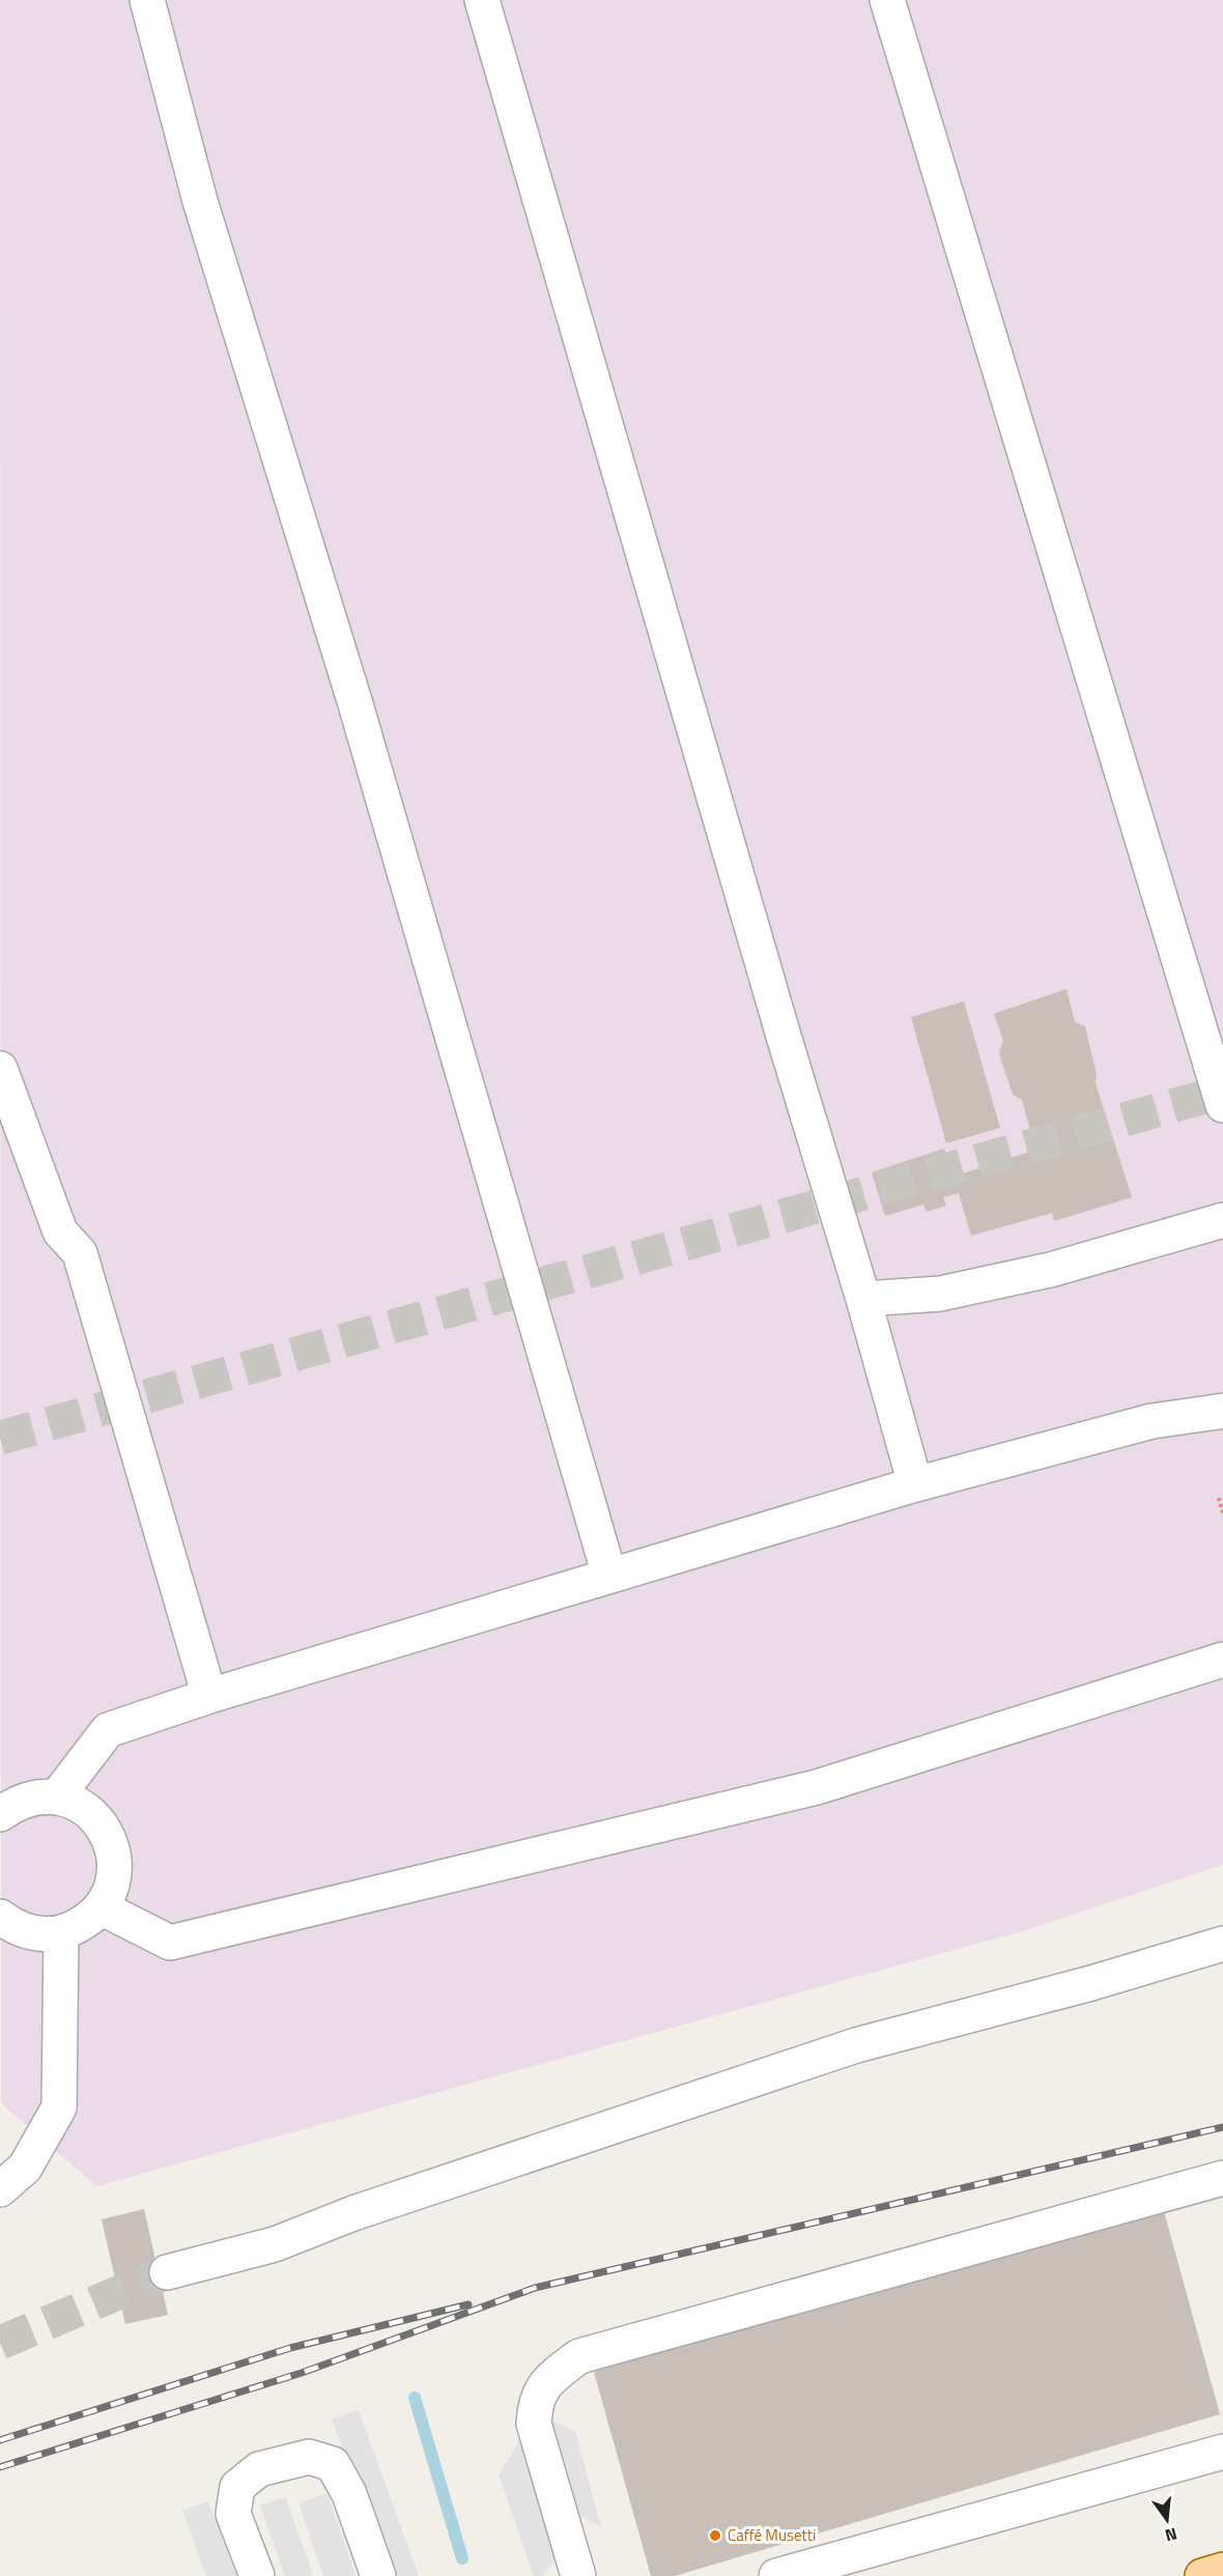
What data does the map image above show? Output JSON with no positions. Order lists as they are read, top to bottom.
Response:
{
  "places": ["Caffé Musetti"],
  "north": "bottom"
}
